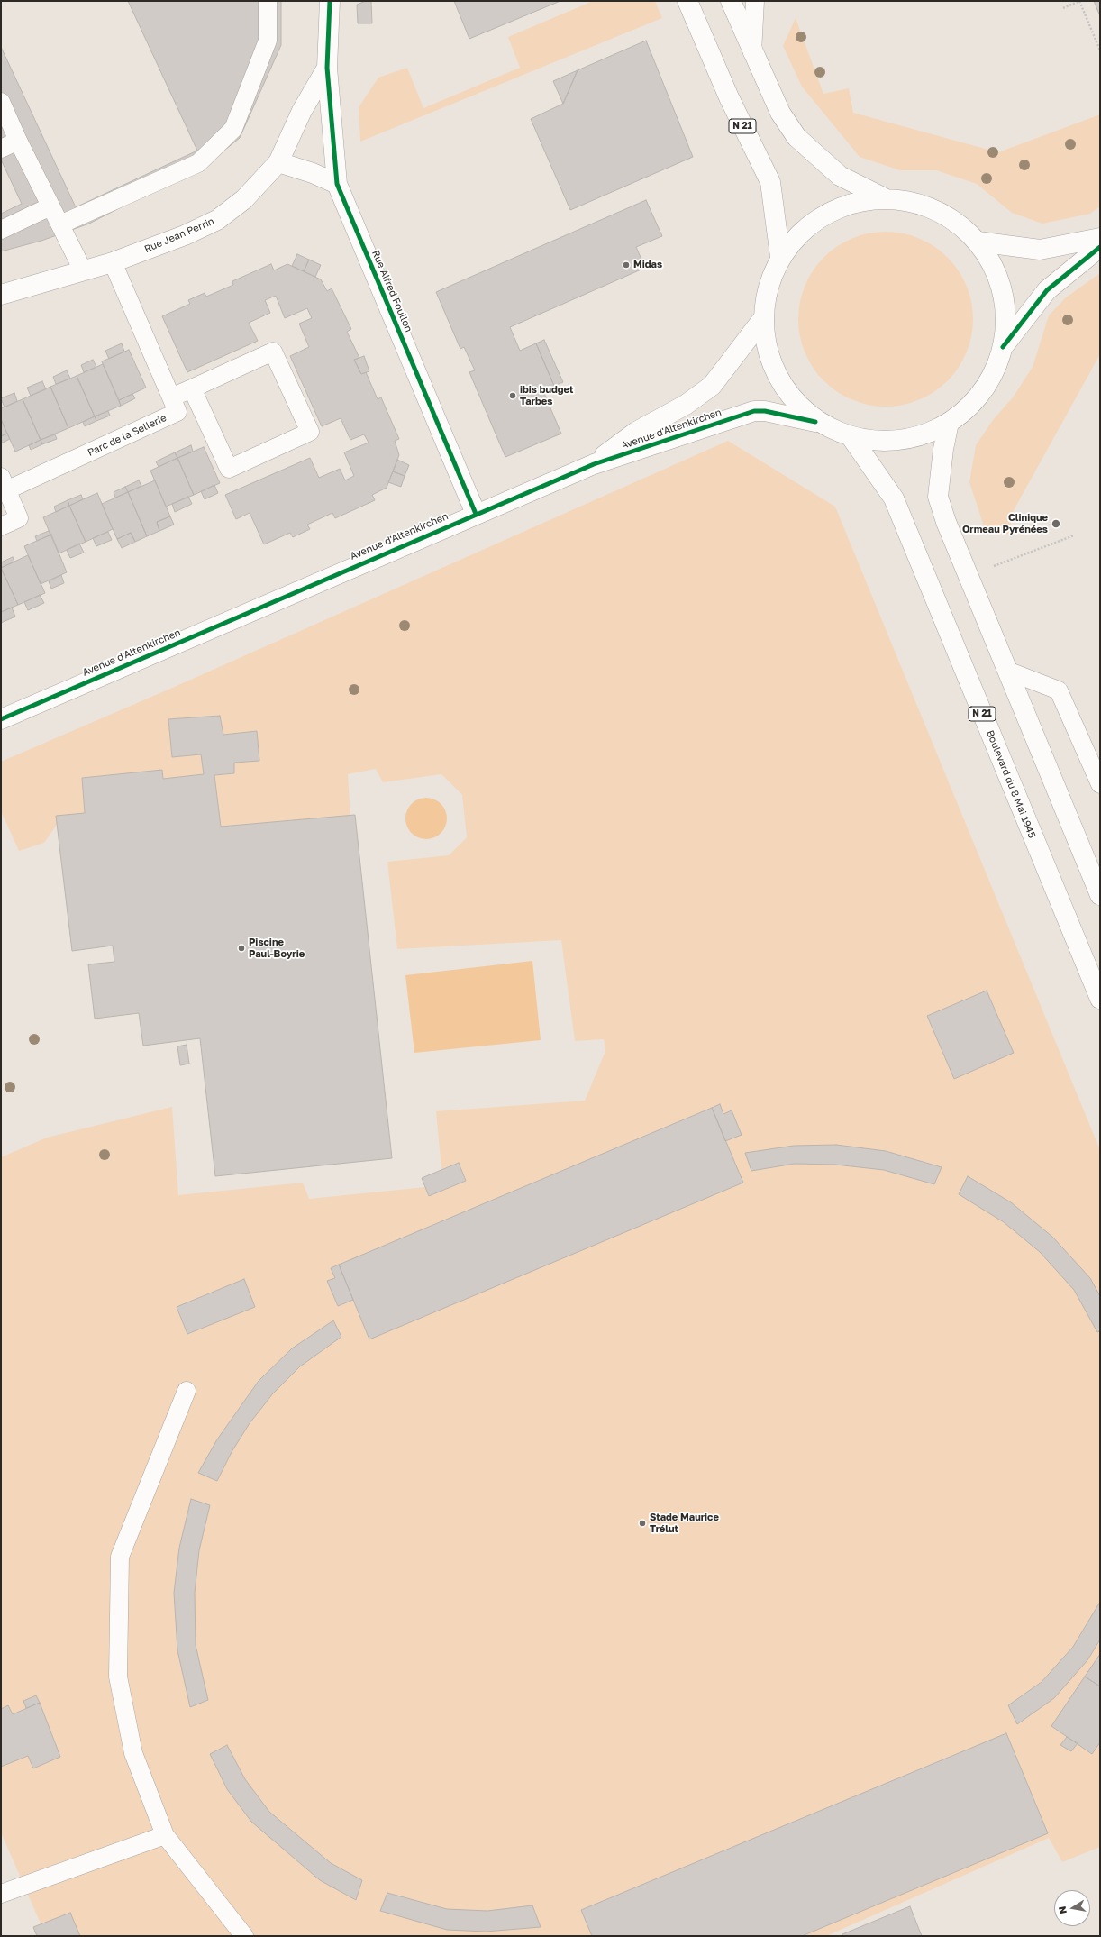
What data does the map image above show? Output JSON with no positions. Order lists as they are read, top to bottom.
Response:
{
  "streets": {
    "main road": [
      "N 21",
      "Rue Jean Perrin",
      "Rue Alfred Foullon",
      "Avenue d'Altenkirchen",
      "Boulevard du 8 Mai 1945"
    ],
    "lane": ["Parc de la Sellerie"]
  },
  "crossings": [
    ["Rue Jean Perrin", "Rue Alfred Foullon"],
    ["Rue Jean Perrin", "Parc de la Sellerie"],
    ["Rue Alfred Foullon", "Avenue d'Altenkirchen"],
    ["Avenue d'Altenkirchen", "Boulevard du 8 Mai 1945"]
  ],
  "places": [
    "Midas",
    "ibis budget Tarbes",
    "Clinique Ormeau Pyrénées",
    "Piscine Paul-Boyrie",
    "Stade Maurice Trélut"
  ],
  "north": "left"
}
